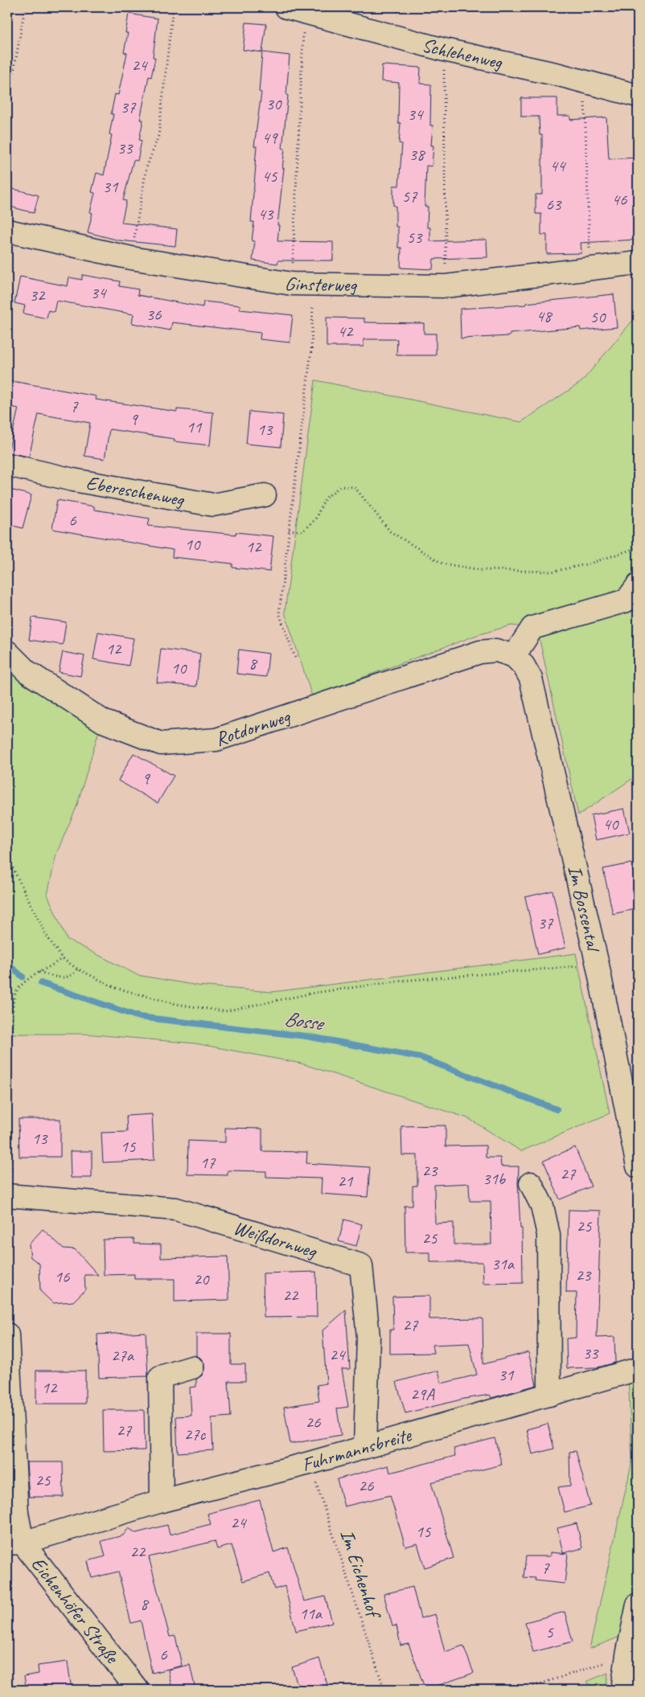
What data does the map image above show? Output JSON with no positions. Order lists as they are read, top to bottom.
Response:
{
  "streets": {
    "street": [
      "Schlehenweg",
      "Ginsterweg",
      "Ebereschenweg",
      "Rotdornweg",
      "Im Bossental",
      "Weißdornweg",
      "Fuhrmannsbreite",
      "Eichenhöfer Straße"
    ],
    "path": ["Im Eichenhof"]
  },
  "crossings": [
    ["Rotdornweg", "Im Bossental"],
    ["Weißdornweg", "Fuhrmannsbreite"],
    ["Fuhrmannsbreite", "Im Eichenhof"],
    ["Fuhrmannsbreite", "Eichenhöfer Straße"]
  ],
  "water": ["Bosse"],
  "house_numbers": [
    "24",
    "30",
    "37",
    "34",
    "49",
    "33",
    "38",
    "44",
    "45",
    "31",
    "57",
    "46",
    "63",
    "43",
    "53",
    "34",
    "32",
    "36",
    "48",
    "50",
    "42",
    "7",
    "9",
    "11",
    "13",
    "6",
    "10",
    "12",
    "12",
    "8",
    "10",
    "9",
    "40",
    "37",
    "13",
    "15",
    "17",
    "23",
    "27",
    "31b",
    "21",
    "25",
    "25",
    "31a",
    "23",
    "16",
    "20",
    "22",
    "27",
    "33",
    "24",
    "27a",
    "31",
    "12",
    "29A",
    "26",
    "27",
    "27c",
    "25",
    "26",
    "24",
    "15",
    "22",
    "7",
    "8",
    "11a",
    "5",
    "6"
  ]
}
